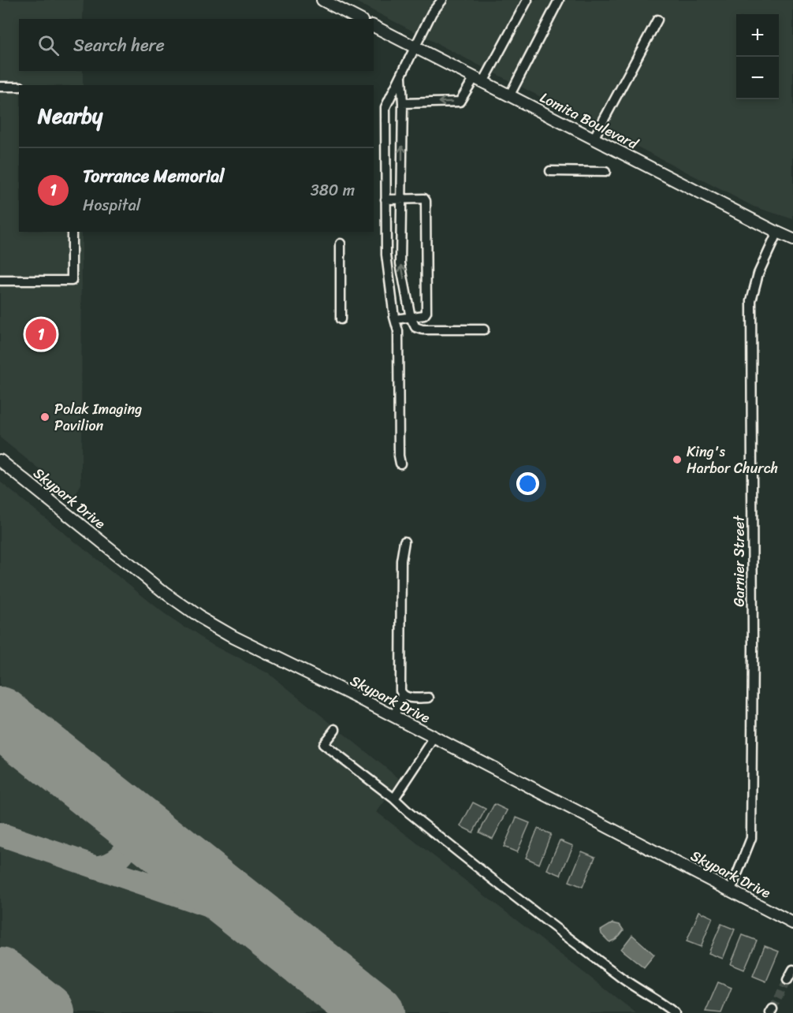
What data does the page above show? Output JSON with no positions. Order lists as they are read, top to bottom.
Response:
{
  "streets": {
    "main road": ["Lomita Boulevard", "Skypark Drive"],
    "street": ["Garnier Street"]
  },
  "crossings": [
    ["Lomita Boulevard", "Garnier Street"],
    ["Skypark Drive", "Garnier Street"]
  ],
  "places": ["Polak Imaging Pavilion", "King's Harbor Church"],
  "page": {
    "map_buttons": ["+", "−"],
    "search": "Search here",
    "heading": "Nearby",
    "list": [
      {
        "mark": "1",
        "name": "Torrance Memorial",
        "note": "Hospital",
        "value": "380 m"
      }
    ],
    "pins": "1"
  }
}
